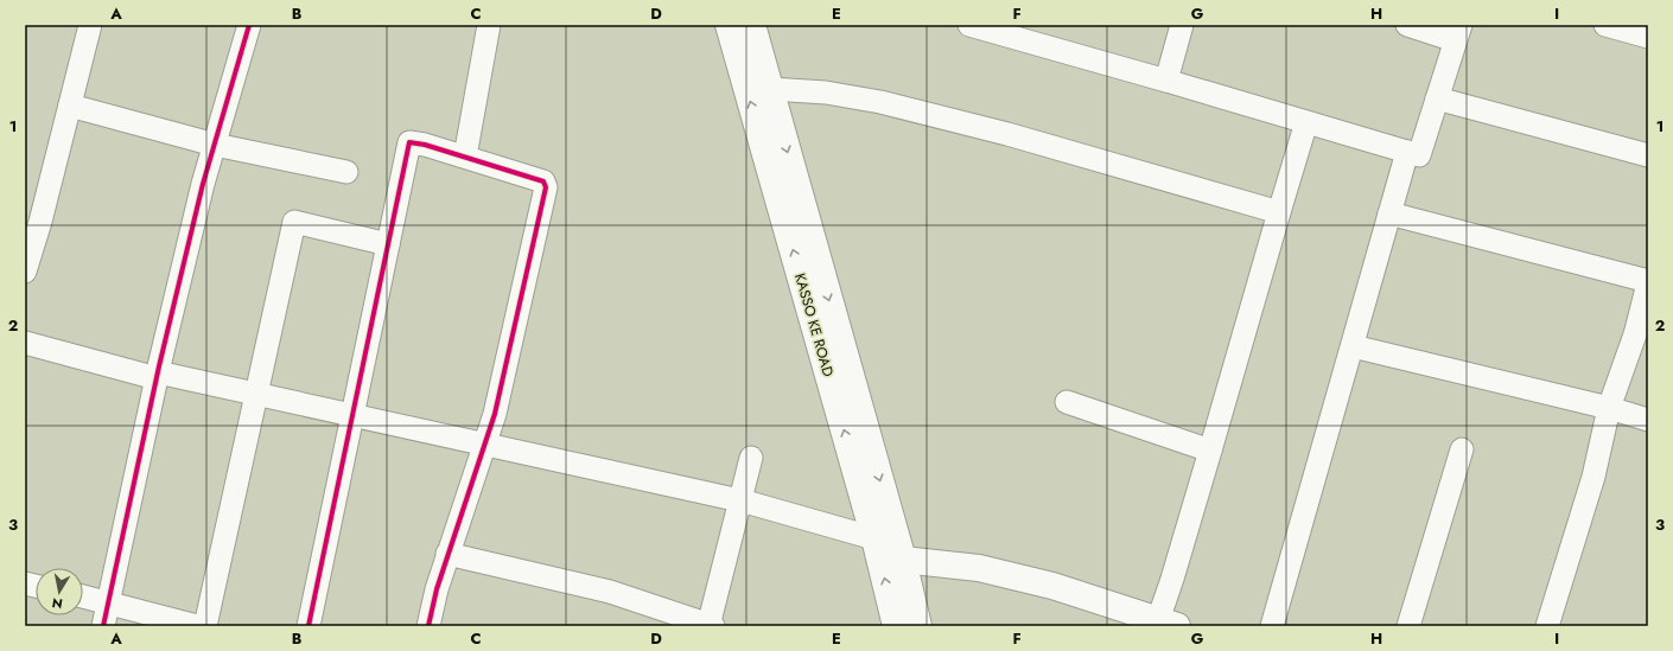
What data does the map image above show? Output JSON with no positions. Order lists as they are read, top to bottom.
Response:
{
  "streets": {
    "main road": ["KASSO KE ROAD"]
  },
  "north": "bottom",
  "grid": {
    "columns": [
      "A",
      "B",
      "C",
      "D",
      "E",
      "F",
      "G",
      "H",
      "I"
    ],
    "rows": ["1", "2", "3"]
  }
}
